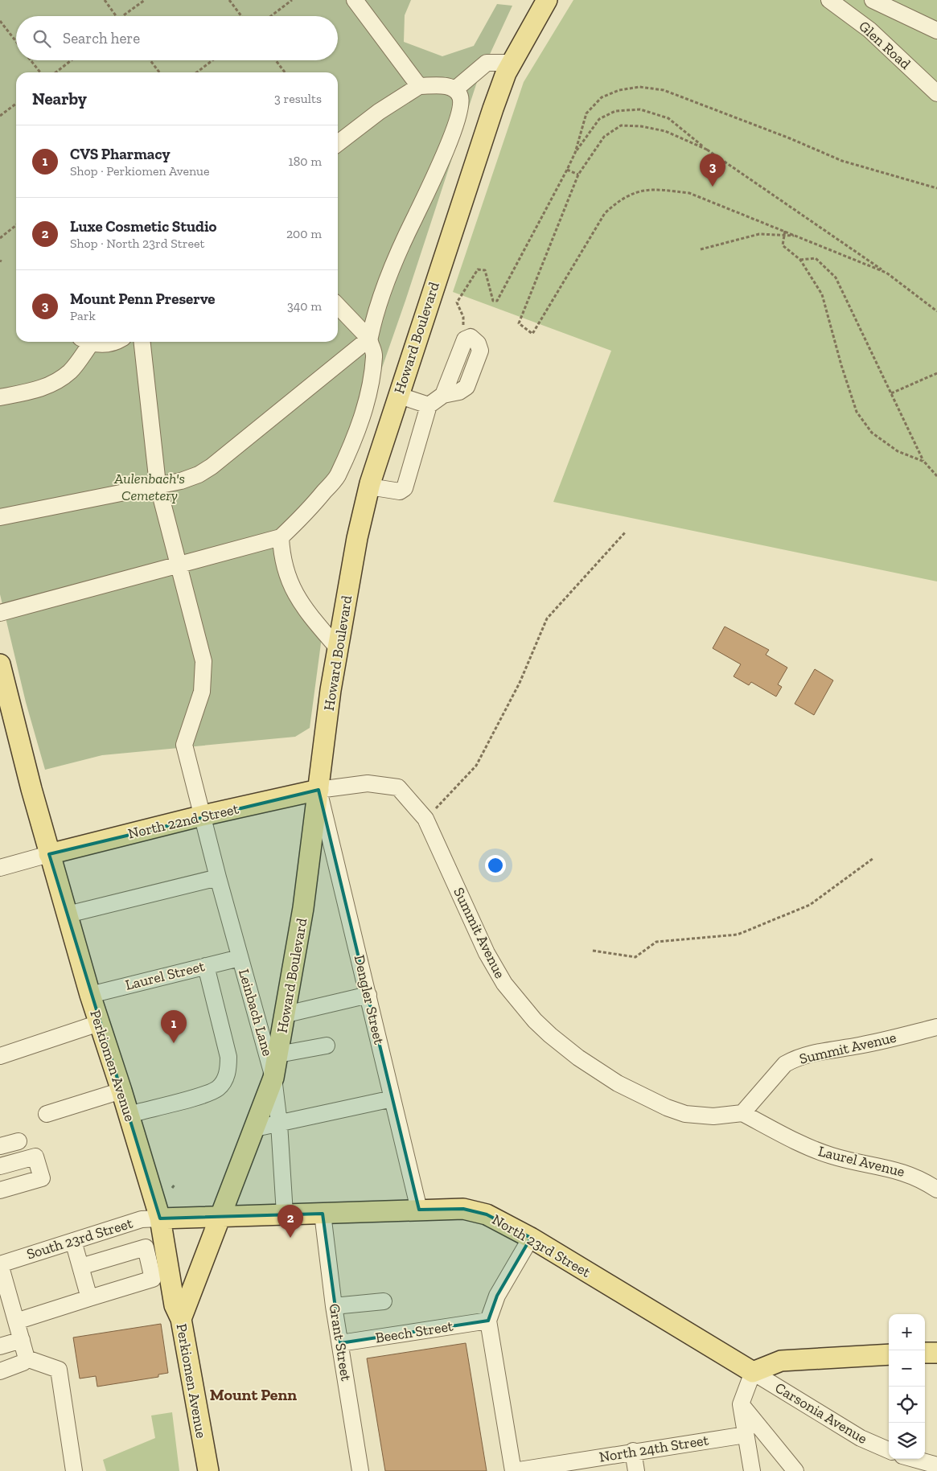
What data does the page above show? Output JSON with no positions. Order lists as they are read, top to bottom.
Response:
{
  "streets": {
    "main road": [
      "Howard Boulevard",
      "North 22nd Street",
      "Perkiomen Avenue",
      "North 23rd Street"
    ],
    "street": [
      "Glen Road",
      "Summit Avenue",
      "Laurel Street",
      "Dengler Street",
      "Leinbach Lane",
      "Laurel Avenue",
      "South 23rd Street",
      "Beech Street",
      "Grant Street",
      "Carsonia Avenue",
      "North 24th Street"
    ]
  },
  "crossings": [
    ["Howard Boulevard", "North 22nd Street"],
    ["Howard Boulevard", "Summit Avenue"],
    ["Howard Boulevard", "Dengler Street"],
    ["Howard Boulevard", "Leinbach Lane"],
    ["Howard Boulevard", "Perkiomen Avenue"],
    ["Howard Boulevard", "North 23rd Street"],
    ["North 22nd Street", "Summit Avenue"],
    ["North 22nd Street", "Dengler Street"],
    ["North 22nd Street", "Leinbach Lane"],
    ["North 22nd Street", "Perkiomen Avenue"],
    ["Summit Avenue", "Dengler Street"],
    ["Summit Avenue", "Laurel Avenue"],
    ["Laurel Street", "Leinbach Lane"],
    ["Laurel Street", "Perkiomen Avenue"],
    ["Dengler Street", "North 23rd Street"],
    ["Leinbach Lane", "North 23rd Street"],
    ["Perkiomen Avenue", "South 23rd Street"],
    ["Perkiomen Avenue", "North 23rd Street"],
    ["South 23rd Street", "North 23rd Street"],
    ["North 23rd Street", "Grant Street"],
    ["North 23rd Street", "Carsonia Avenue"],
    ["Beech Street", "Grant Street"]
  ],
  "districts": ["Mount Penn"],
  "parks": ["Aulenbach's Cemetery"],
  "page": {
    "search": "Search here",
    "heading": ["Nearby", "3 results"],
    "list": [
      {
        "mark": "1",
        "name": "CVS Pharmacy",
        "note": "Shop · Perkiomen Avenue",
        "value": "180 m"
      },
      {
        "mark": "2",
        "name": "Luxe Cosmetic Studio",
        "note": "Shop · North 23rd Street",
        "value": "200 m"
      },
      {
        "mark": "3",
        "name": "Mount Penn Preserve",
        "note": "Park",
        "value": "340 m"
      }
    ],
    "pins": ["3", "1", "2"],
    "map_buttons": ["+", "−"]
  }
}
